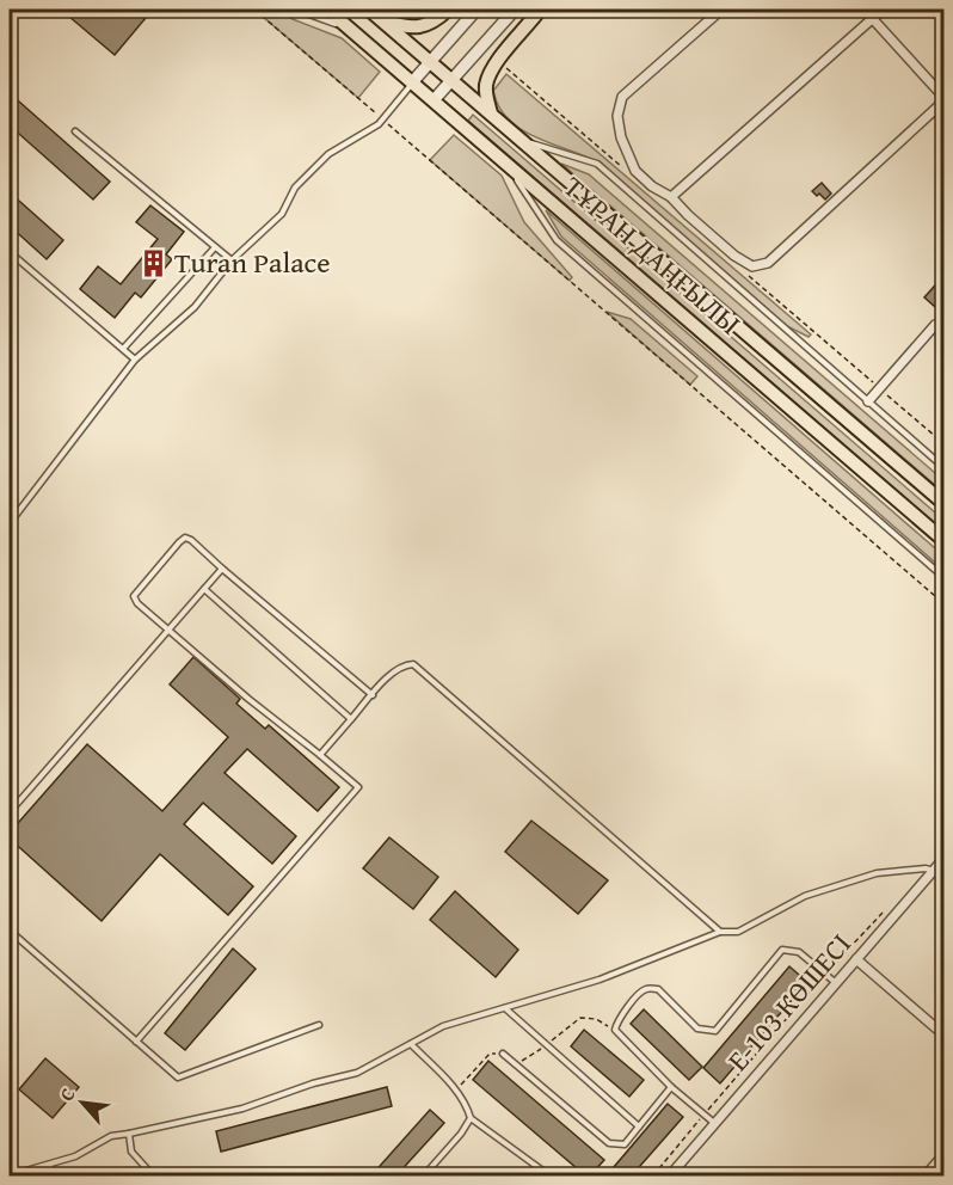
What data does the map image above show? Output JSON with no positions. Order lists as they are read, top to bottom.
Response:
{
  "streets": {
    "main road": ["ТҰРАН ДАҢҒЫЛЫ"],
    "street": ["Е-103 КӨШЕСІ"]
  },
  "places": {
    "building": ["Turan Palace"]
  },
  "north": "top left"
}
